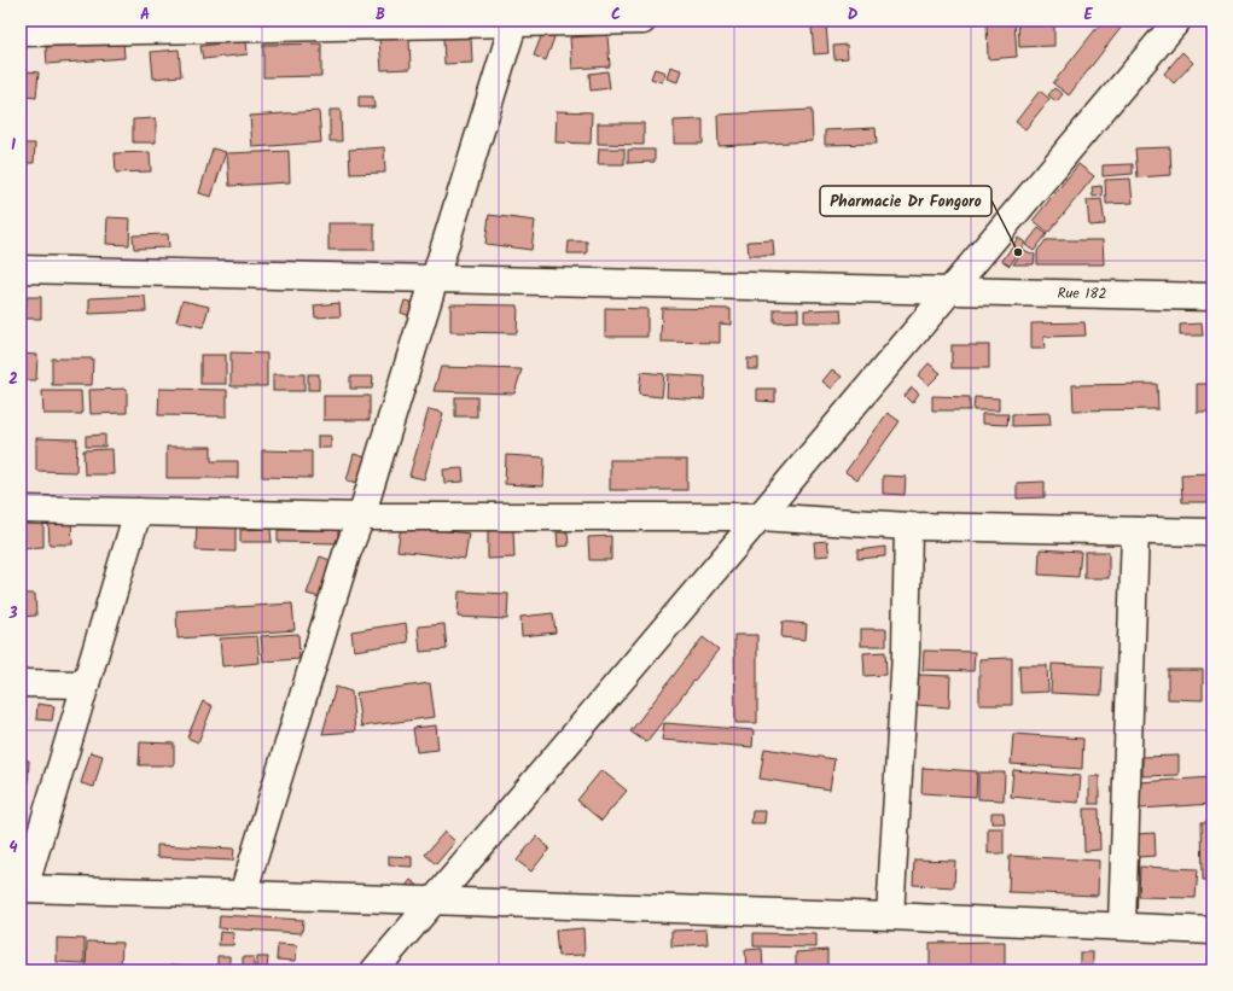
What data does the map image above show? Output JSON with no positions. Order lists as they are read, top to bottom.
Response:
{
  "streets": {
    "street": ["Rue 182"]
  },
  "places": ["Pharmacie Dr Fongoro"],
  "grid": {
    "columns": [
      "A",
      "B",
      "C",
      "D",
      "E"
    ],
    "rows": [
      "1",
      "2",
      "3",
      "4"
    ]
  }
}
